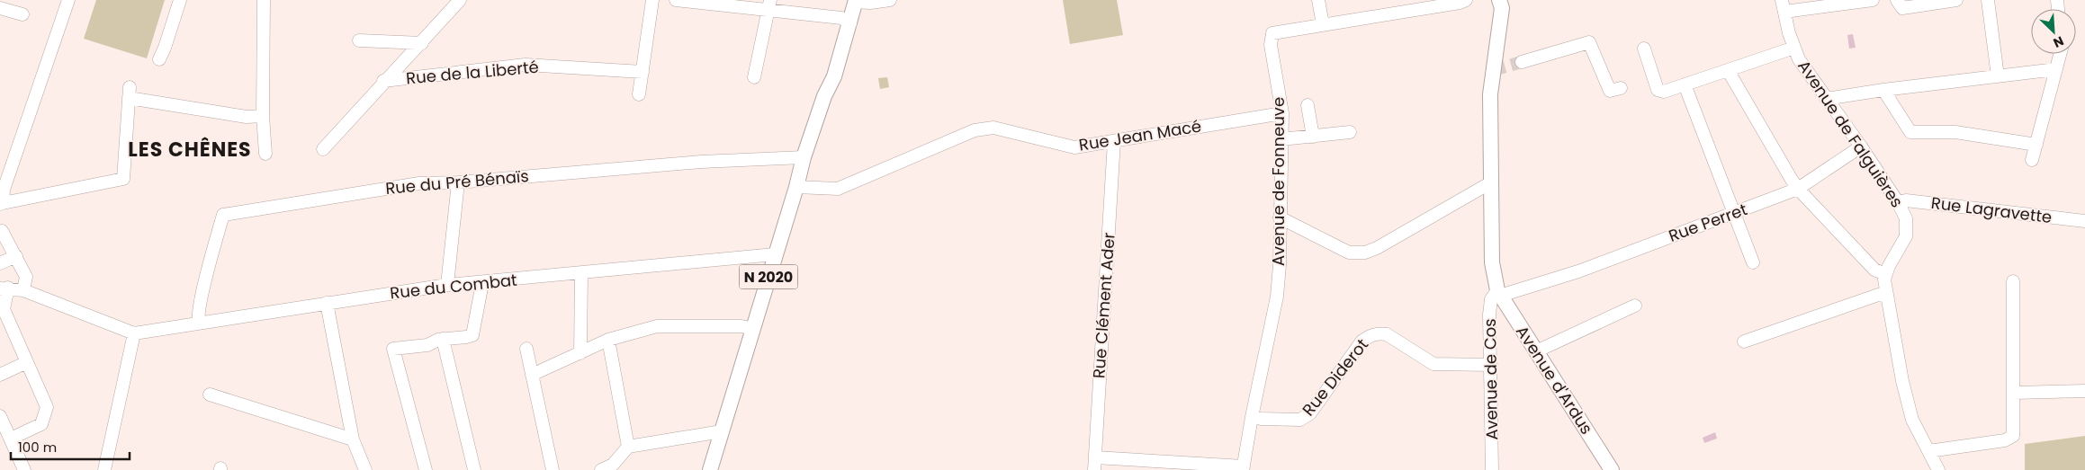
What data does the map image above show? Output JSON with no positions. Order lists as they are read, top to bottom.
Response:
{
  "streets": {
    "main road": ["N 2020", "Avenue d'Ardus"],
    "street": [
      "Rue de la Liberté",
      "Avenue de Falguières",
      "Rue Jean Macé",
      "Avenue de Fonneuve",
      "Rue du Pré Bénaïs",
      "Rue Lagravette",
      "Rue Perret",
      "Rue du Combat",
      "Rue Clément Ader",
      "Rue Diderot",
      "Avenue de Cos"
    ]
  },
  "crossings": [
    ["Avenue de Falguières", "Rue Lagravette"],
    ["Avenue de Falguières", "Rue Perret"],
    ["Rue Jean Macé", "Avenue de Fonneuve"],
    ["Rue Jean Macé", "N 2020"],
    ["Rue Jean Macé", "Rue Clément Ader"],
    ["Avenue de Fonneuve", "Rue Diderot"],
    ["Rue du Pré Bénaïs", "N 2020"],
    ["Rue du Pré Bénaïs", "Rue du Combat"],
    ["Rue Perret", "Avenue de Cos"],
    ["Rue Perret", "Avenue d'Ardus"],
    ["N 2020", "Rue du Combat"],
    ["Rue Diderot", "Avenue de Cos"],
    ["Avenue de Cos", "Avenue d'Ardus"]
  ],
  "districts": ["LES CHÊNES"],
  "scale_bar": "100 m",
  "north": "bottom right"
}
